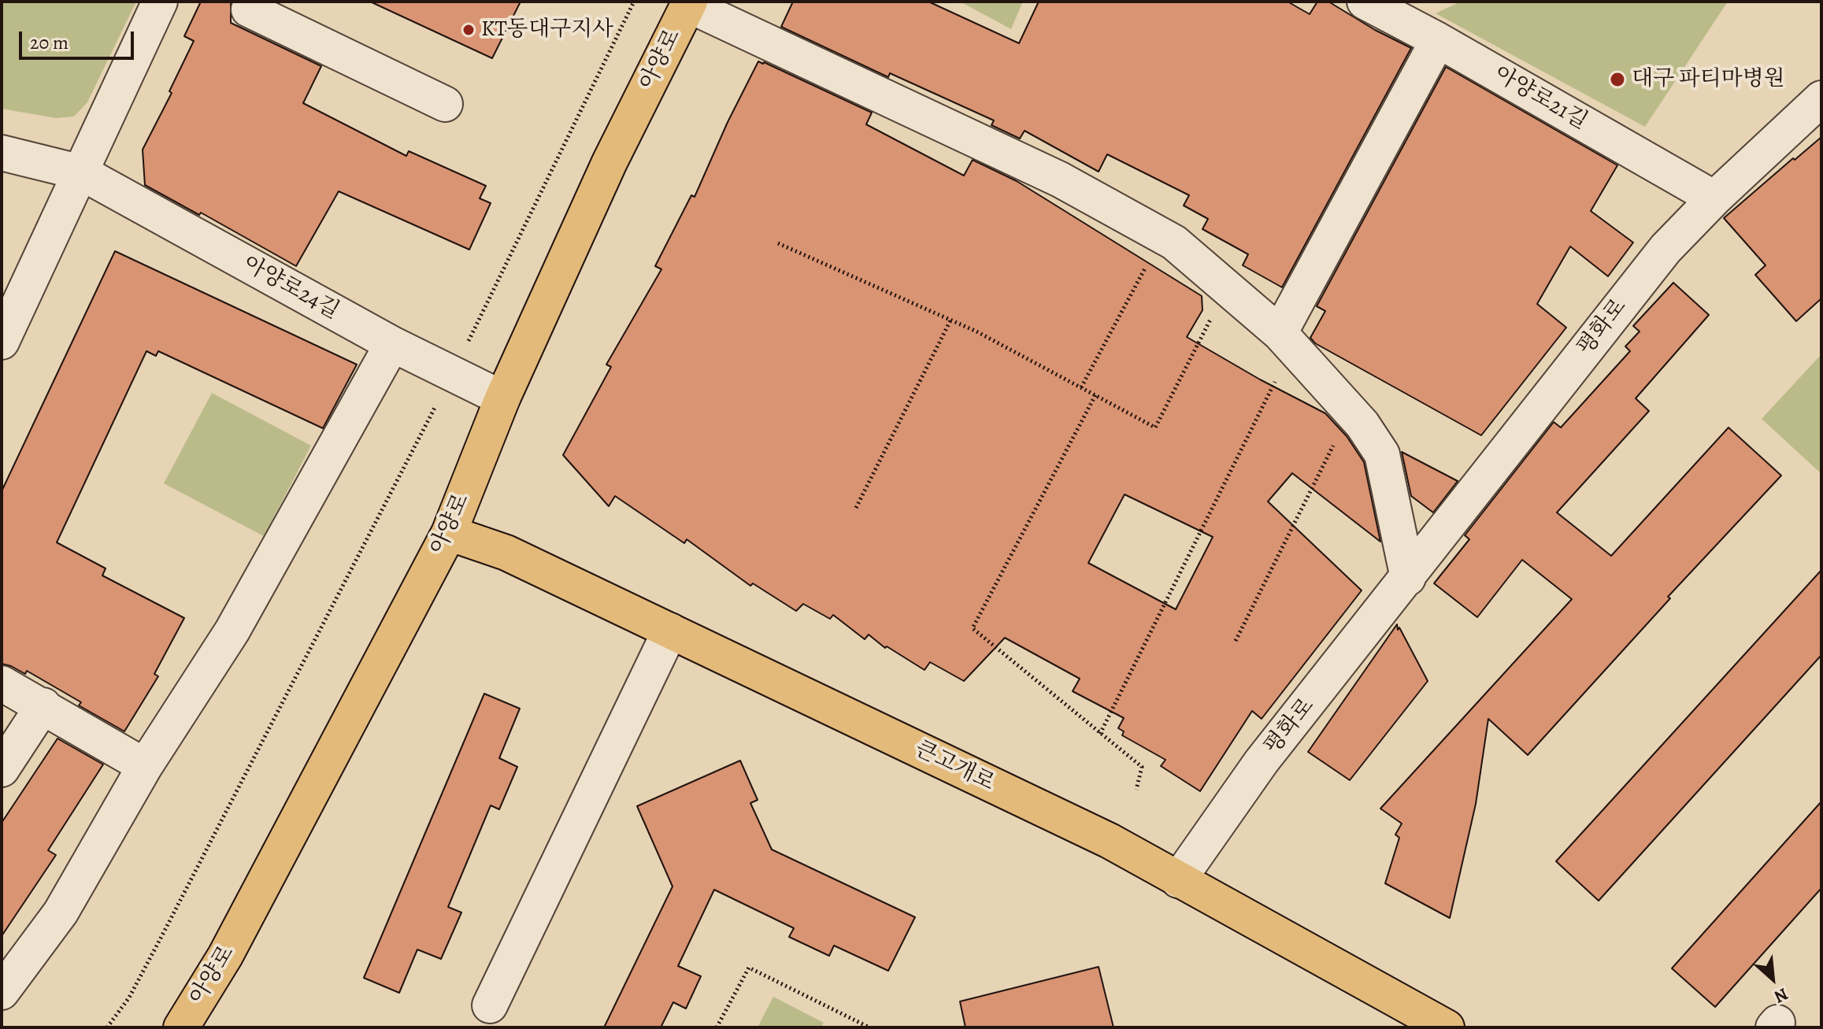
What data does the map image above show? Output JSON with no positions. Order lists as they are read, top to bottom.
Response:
{
  "streets": {
    "main road": ["아양로", "큰고개로"],
    "street": ["아양로21길", "아양로24길", "평화로"]
  },
  "crossings": [
    ["아양로", "아양로24길"],
    ["아양로", "큰고개로"],
    ["아양로21길", "평화로"],
    ["평화로", "큰고개로"]
  ],
  "places": ["KT동대구지사", "대구 파티마병원"],
  "scale_bar": "20 m",
  "north": "bottom right"
}
